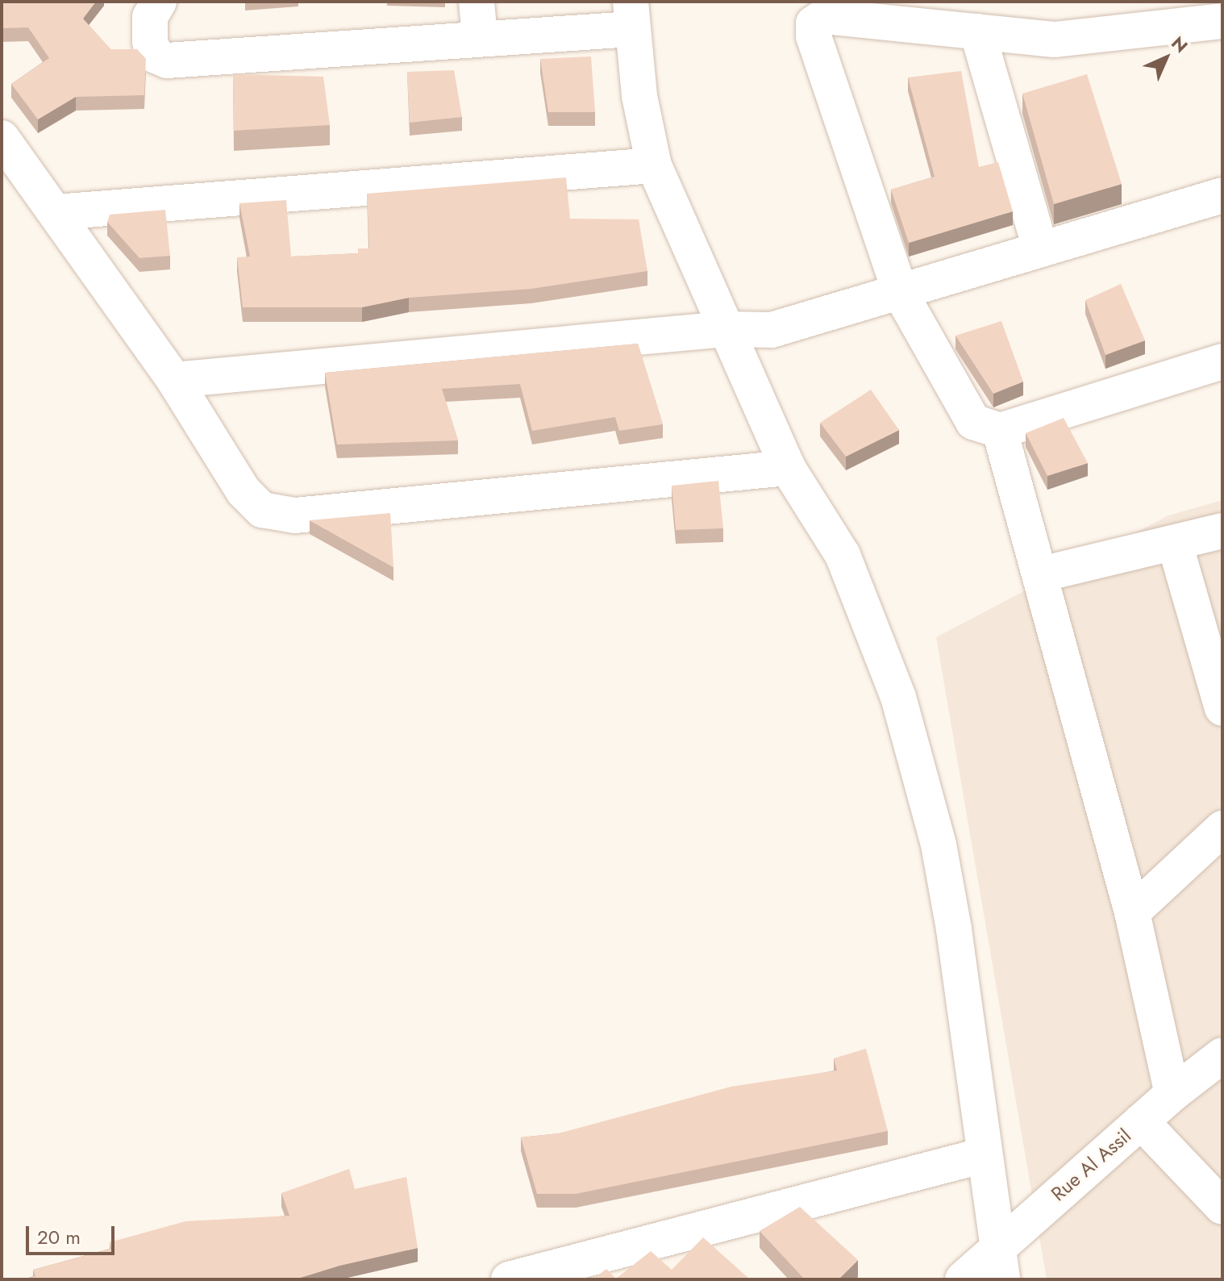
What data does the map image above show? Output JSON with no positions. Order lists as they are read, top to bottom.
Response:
{
  "streets": {
    "street": ["Rue Al Assil"]
  },
  "scale_bar": "20 m",
  "north": "top right"
}
